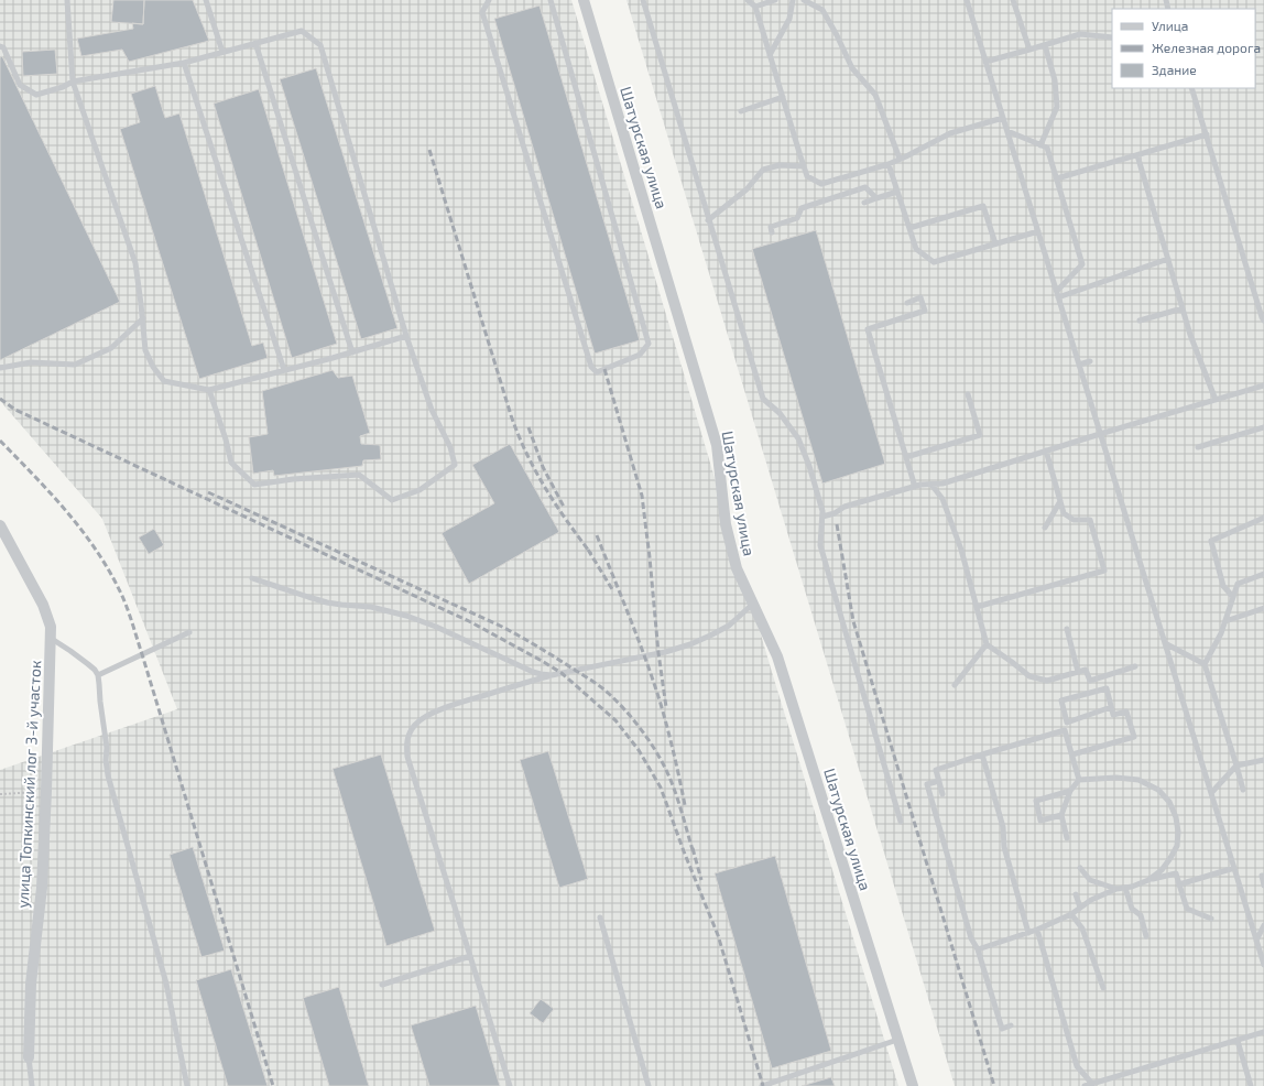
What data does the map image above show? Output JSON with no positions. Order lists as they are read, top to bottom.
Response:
{
  "streets": {
    "street": ["Шатурская улица", "улица Топкинский лог 3-й участок"]
  },
  "legend": ["Улица", "Железная дорога", "Здание"]
}
